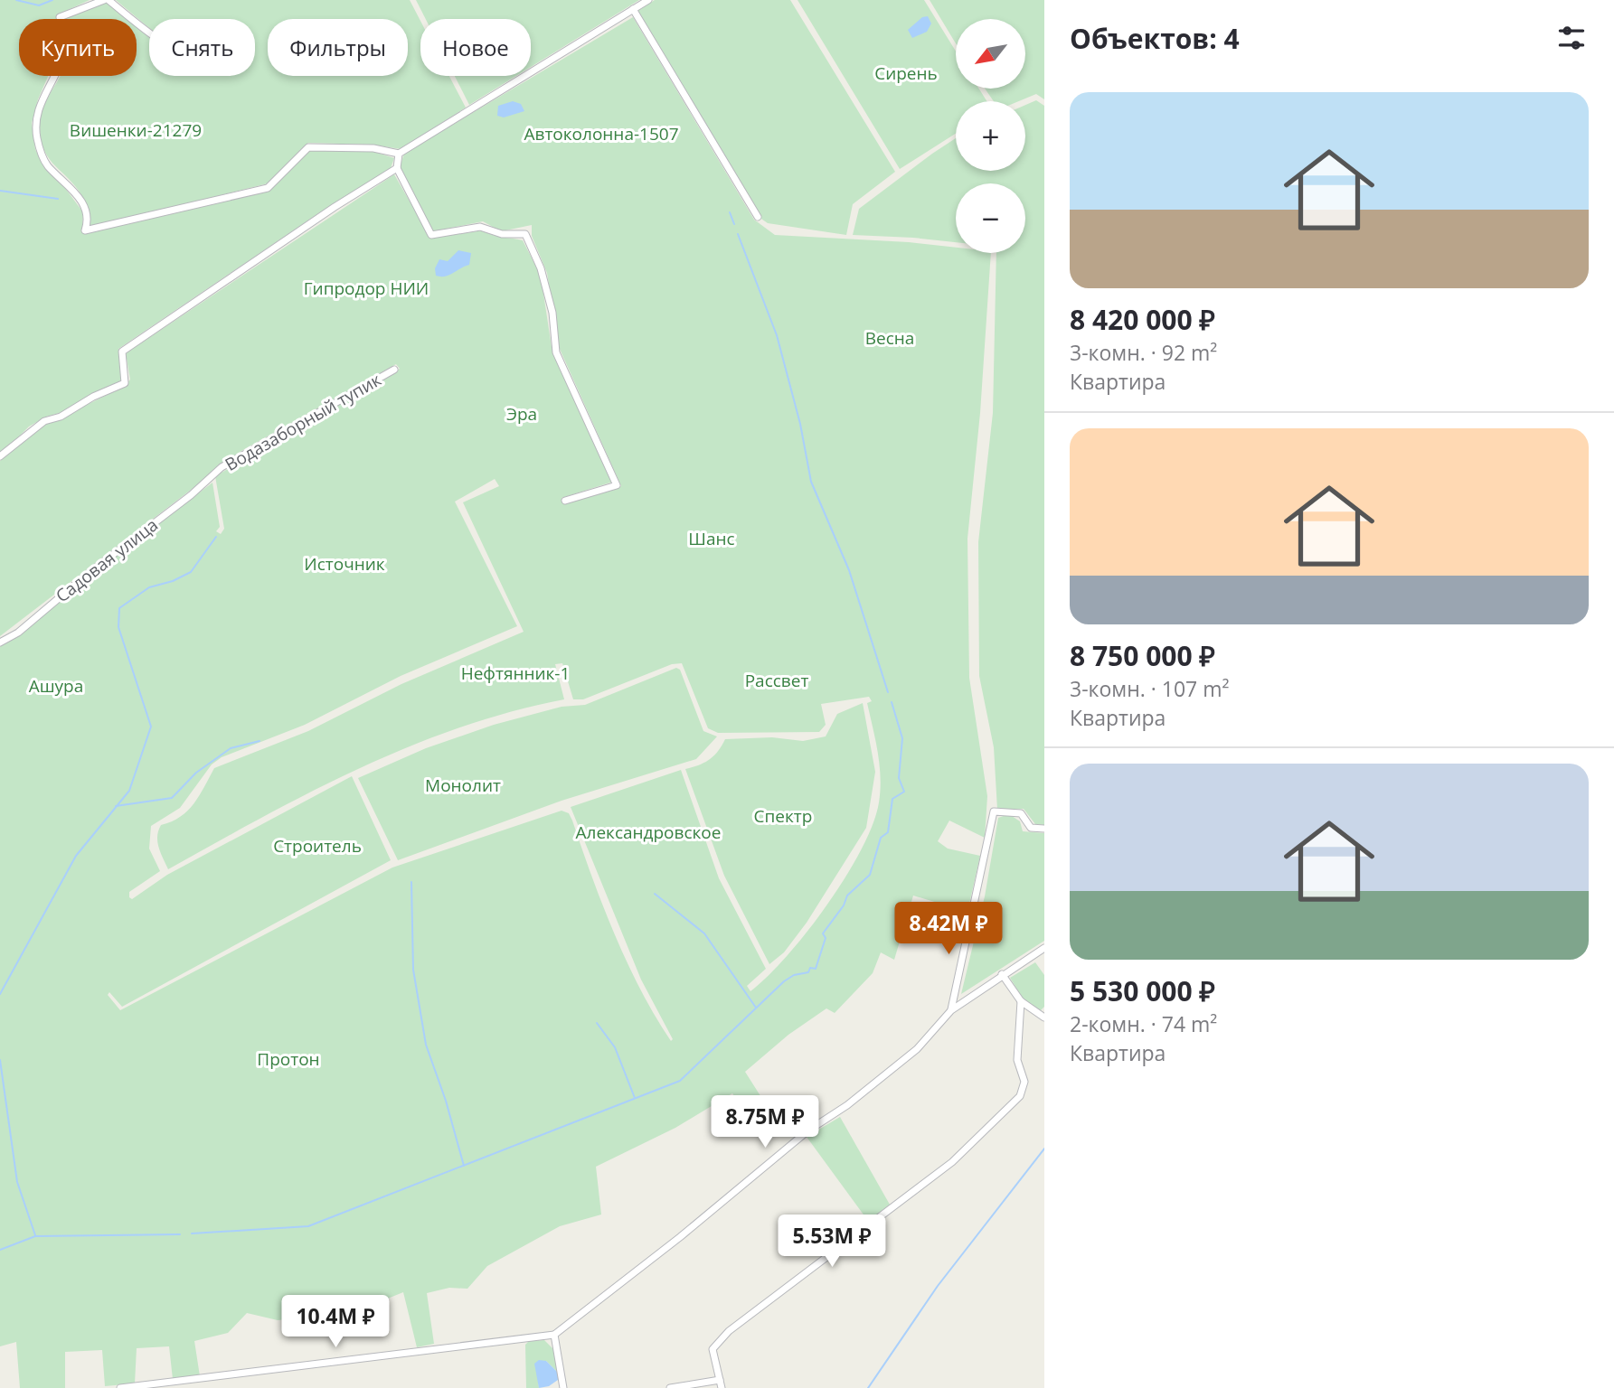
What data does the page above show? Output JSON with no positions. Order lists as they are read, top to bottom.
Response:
{
  "streets": {
    "street": ["Водазаборный тупик", "Садовая улица"]
  },
  "crossings": [
    ["Водазаборный тупик", "Садовая улица"]
  ],
  "parks": [
    "Сирень",
    "Вишенки-21279",
    "Автоколонна-1507",
    "Гипродор НИИ",
    "Весна",
    "Эра",
    "Шанс",
    "Источник",
    "Нефтянник-1",
    "Рассвет",
    "Ашура",
    "Монолит",
    "Спектр",
    "Александровское",
    "Строитель",
    "Протон"
  ],
  "north": "bottom left",
  "page": {
    "heading": "Объектов: 4",
    "map_buttons": ["+", "−"],
    "chip": [
      "Купить",
      "Снять",
      "Фильтры",
      "Новое"
    ],
    "list": [
      {
        "name": "8 420 000 ₽",
        "note": "3-комн. · 92 m² · Квартира"
      },
      {
        "name": "8 750 000 ₽",
        "note": "3-комн. · 107 m² · Квартира"
      },
      {
        "name": "5 530 000 ₽",
        "note": "2-комн. · 74 m² · Квартира"
      }
    ],
    "price": [
      "8.42M ₽",
      "8.75M ₽",
      "5.53M ₽",
      "10.4M ₽"
    ]
  }
}
